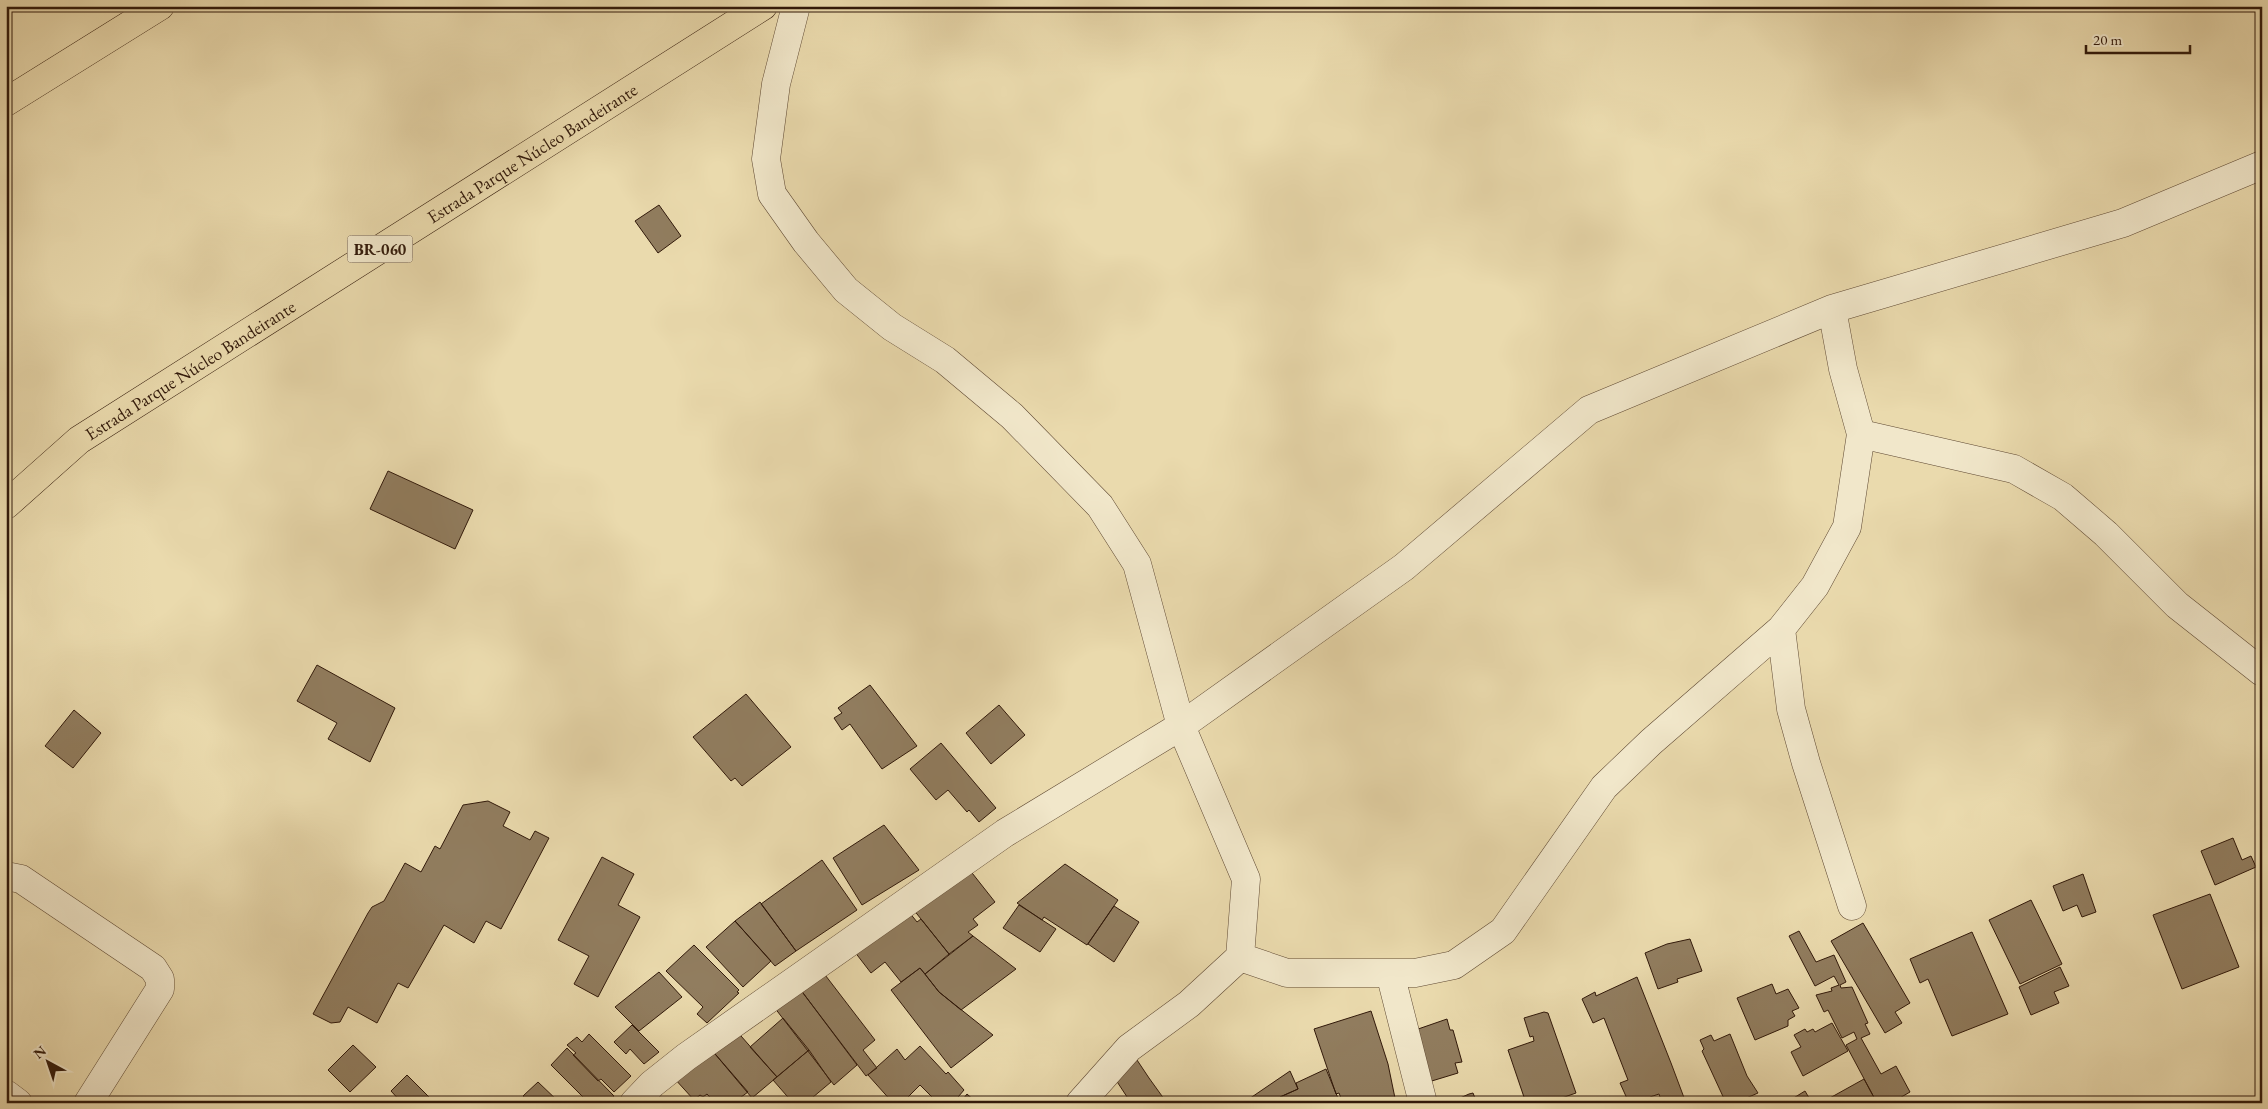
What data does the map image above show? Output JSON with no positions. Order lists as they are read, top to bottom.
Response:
{
  "streets": {
    "highway": ["Estrada Parque Núcleo Bandeirante", "BR-060"]
  },
  "scale_bar": "20 m",
  "north": "top left"
}
